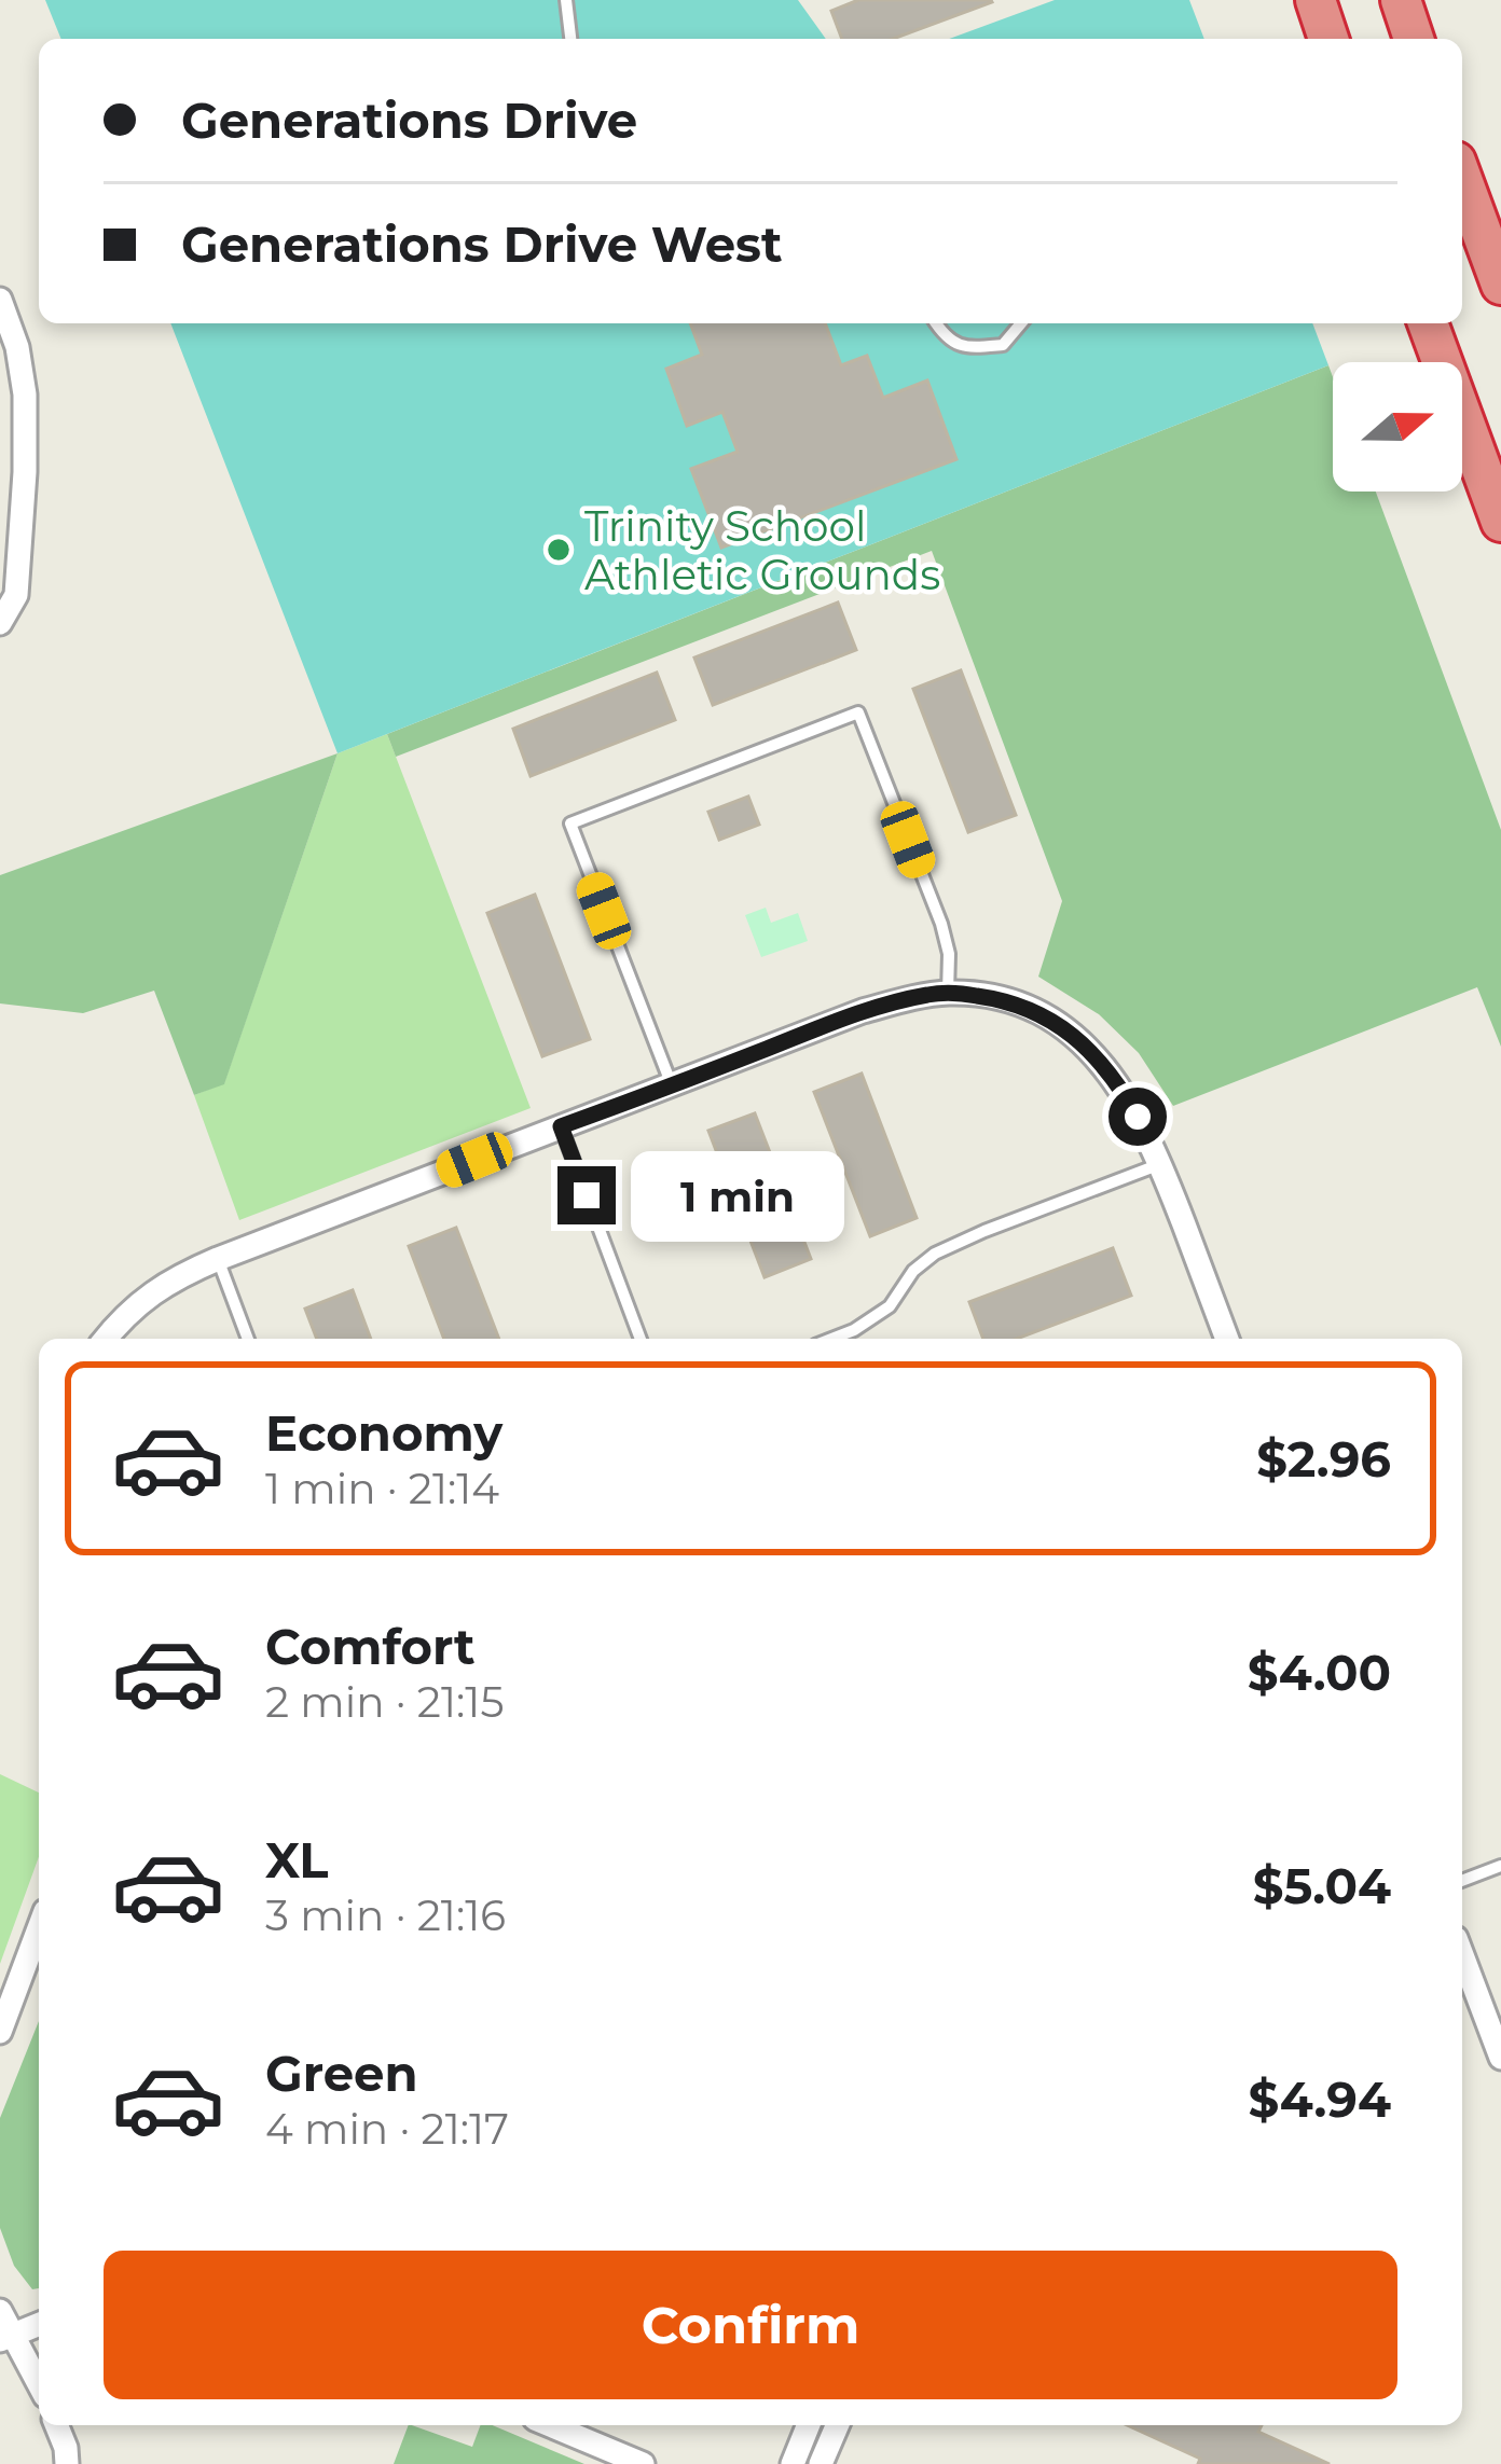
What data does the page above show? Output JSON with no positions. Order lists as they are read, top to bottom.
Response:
{
  "places": ["Trinity School Athletic Grounds"],
  "north": "right",
  "page": {
    "banner": ["Generations Drive", "Generations Drive West"],
    "bubble": "1 min",
    "list": [
      {
        "name": "Economy",
        "note": "1 min · 21:14",
        "value": "$2.96"
      },
      {
        "name": "Comfort",
        "note": "2 min · 21:15",
        "value": "$4.00"
      },
      {
        "name": "XL",
        "note": "3 min · 21:16",
        "value": "$5.04"
      },
      {
        "name": "Green",
        "note": "4 min · 21:17",
        "value": "$4.94"
      }
    ],
    "buttons": "Confirm"
  }
}
